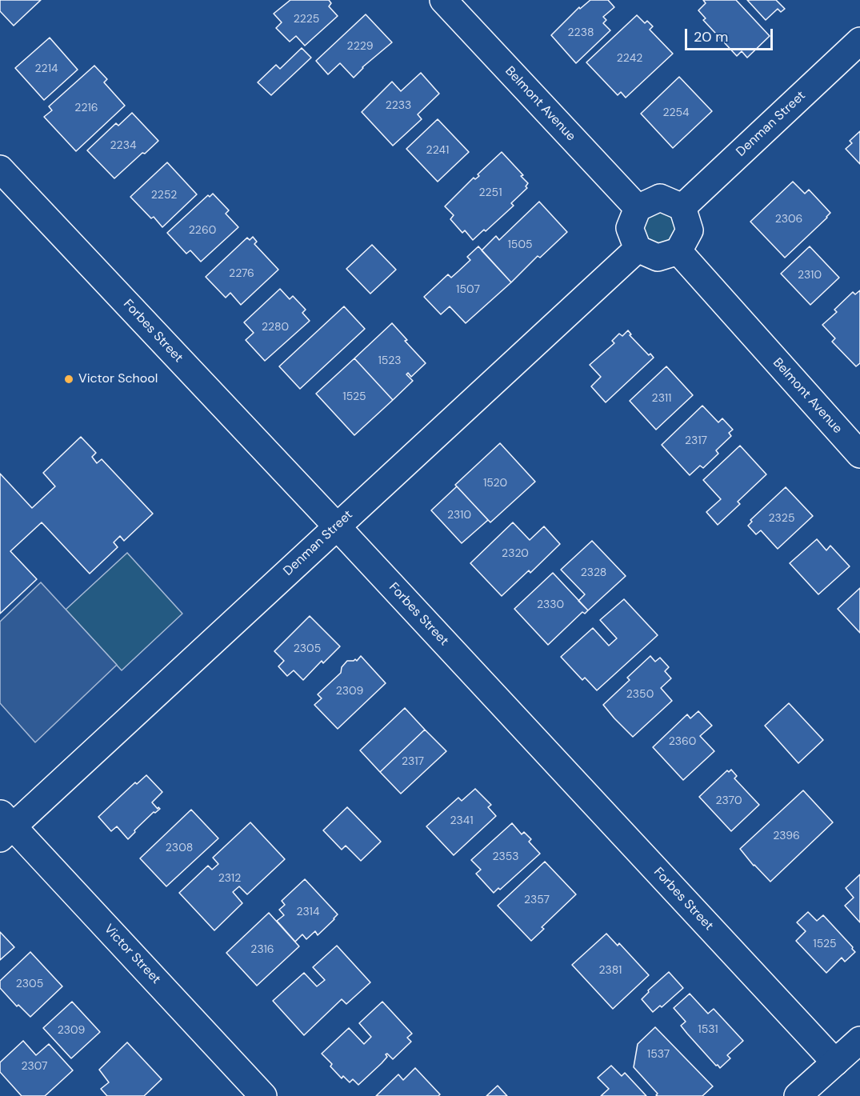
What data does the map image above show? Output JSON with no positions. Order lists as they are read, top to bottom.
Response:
{
  "streets": {
    "street": [
      "Belmont Avenue",
      "Denman Street",
      "Forbes Street",
      "Victor Street"
    ]
  },
  "crossings": [
    ["Belmont Avenue", "Denman Street"],
    ["Denman Street", "Forbes Street"],
    ["Denman Street", "Victor Street"]
  ],
  "places": ["Victor School"],
  "house_numbers": [
    "2225",
    "2238",
    "2229",
    "2242",
    "2214",
    "2233",
    "2216",
    "2254",
    "2234",
    "2241",
    "2251",
    "2252",
    "2306",
    "2260",
    "1505",
    "2276",
    "2310",
    "1507",
    "2280",
    "1523",
    "1525",
    "2311",
    "2317",
    "1520",
    "2310",
    "2325",
    "2320",
    "2328",
    "2330",
    "2305",
    "2309",
    "2350",
    "2360",
    "2317",
    "2370",
    "2341",
    "2396",
    "2308",
    "2353",
    "2312",
    "2357",
    "2314",
    "1525",
    "2316",
    "2381",
    "2305",
    "1531",
    "2309",
    "1537",
    "2307"
  ],
  "scale_bar": "20 m"
}
